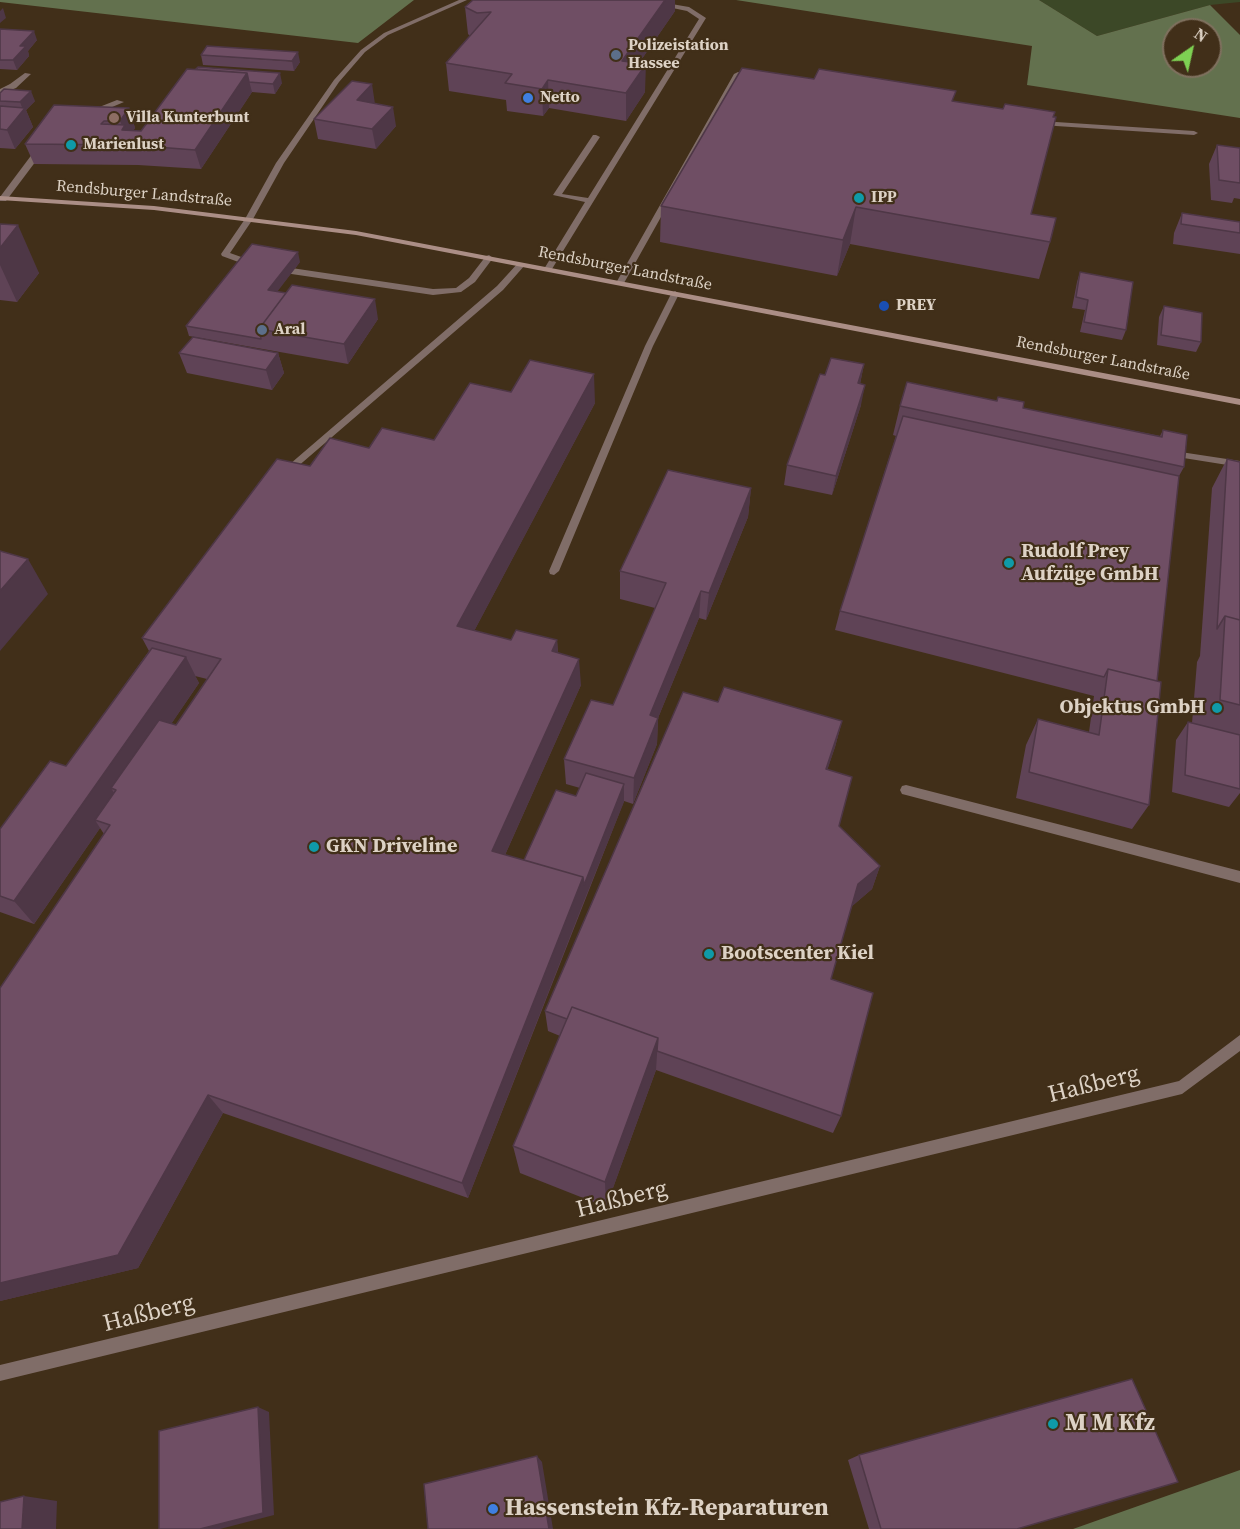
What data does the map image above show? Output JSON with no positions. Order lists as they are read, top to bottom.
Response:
{
  "streets": {
    "street": ["Rendsburger Landstraße"],
    "lane": ["Haßberg"]
  },
  "places": [
    "Polizeistation Hassee",
    "Netto",
    "Villa Kunterbunt",
    "Marienlust",
    "IPP",
    "PREY",
    "Aral",
    "Rudolf Prey Aufzüge GmbH",
    "Objektus GmbH",
    "GKN Driveline",
    "Bootscenter Kiel",
    "M M Kfz",
    "Hassenstein Kfz-Reparaturen"
  ],
  "north": "top right"
}
